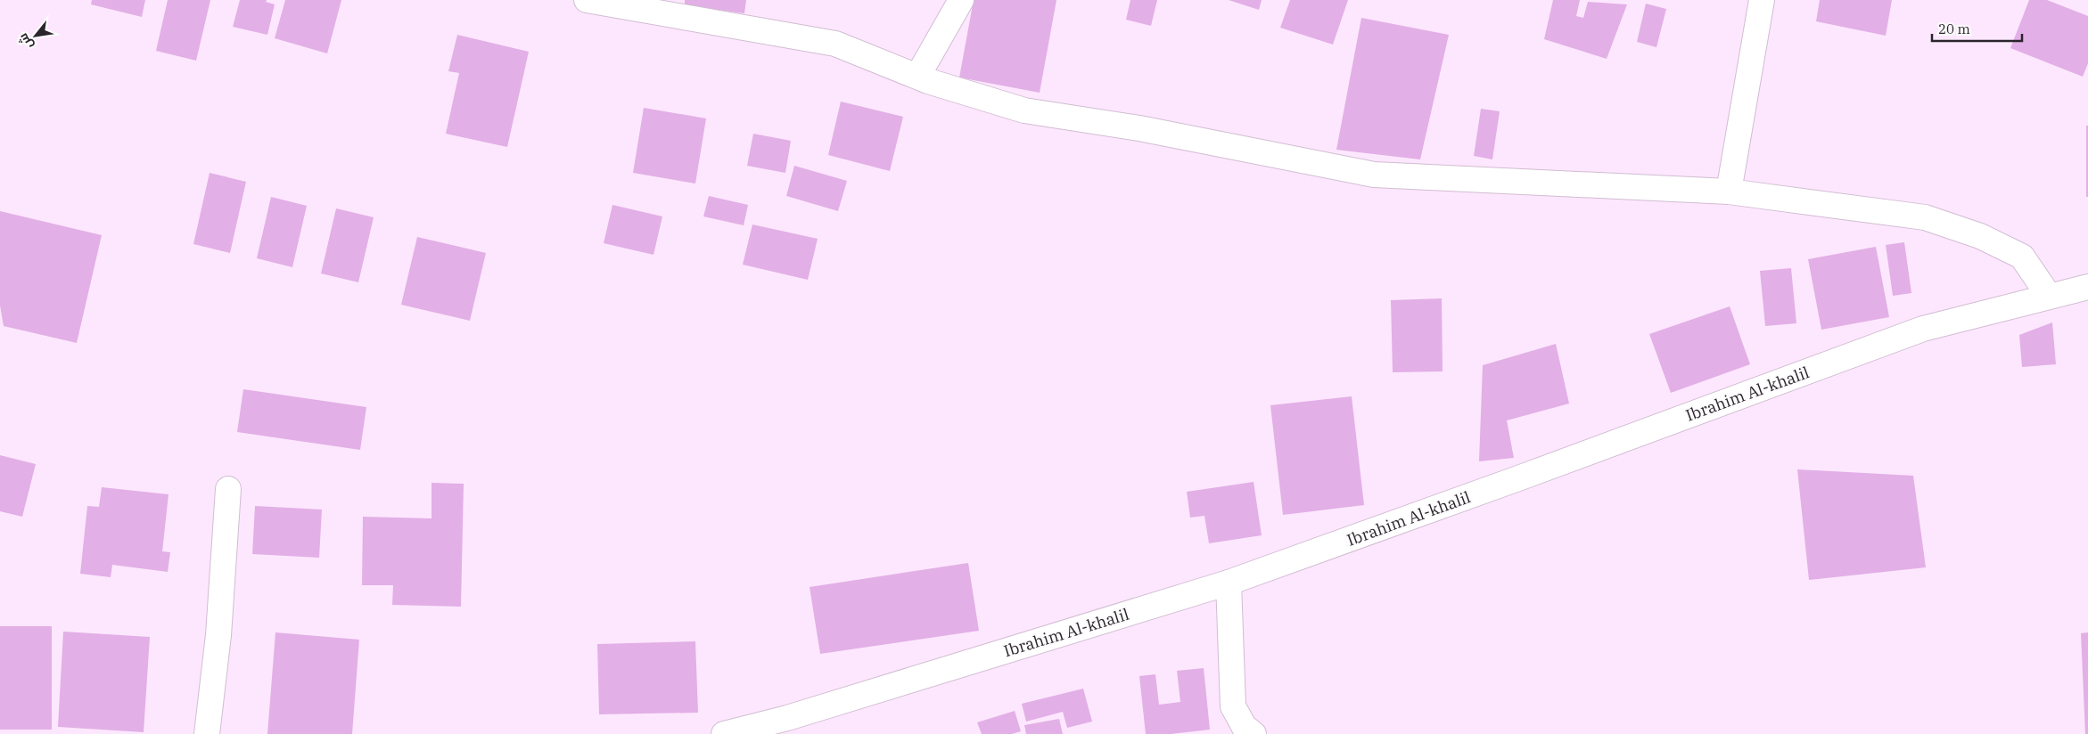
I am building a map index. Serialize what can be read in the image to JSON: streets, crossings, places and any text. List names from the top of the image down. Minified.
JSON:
{"streets":{"street":["Ibrahim Al-khalil"]},"scale_bar":"20 m","north":"bottom left"}
